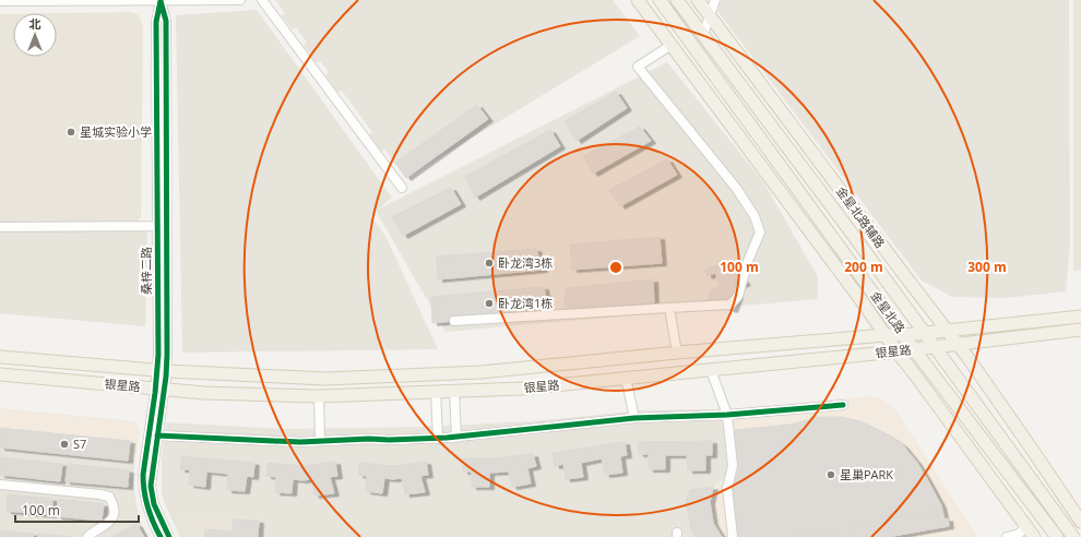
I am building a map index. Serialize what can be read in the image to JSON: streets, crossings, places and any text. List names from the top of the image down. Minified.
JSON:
{"streets":{"main road":["金星北路辅路","金星北路","银星路"],"street":["桑梓二路"]},"crossings":[["金星北路辅路","银星路"],["桑梓二路","银星路"],["金星北路","银星路"]],"places":["星城实验小学","卧龙湾3栋","卧龙湾1栋","S7","星巢PARK"],"scale_bar":"100 m","north":"top","rings":["100 m","200 m","300 m"]}
